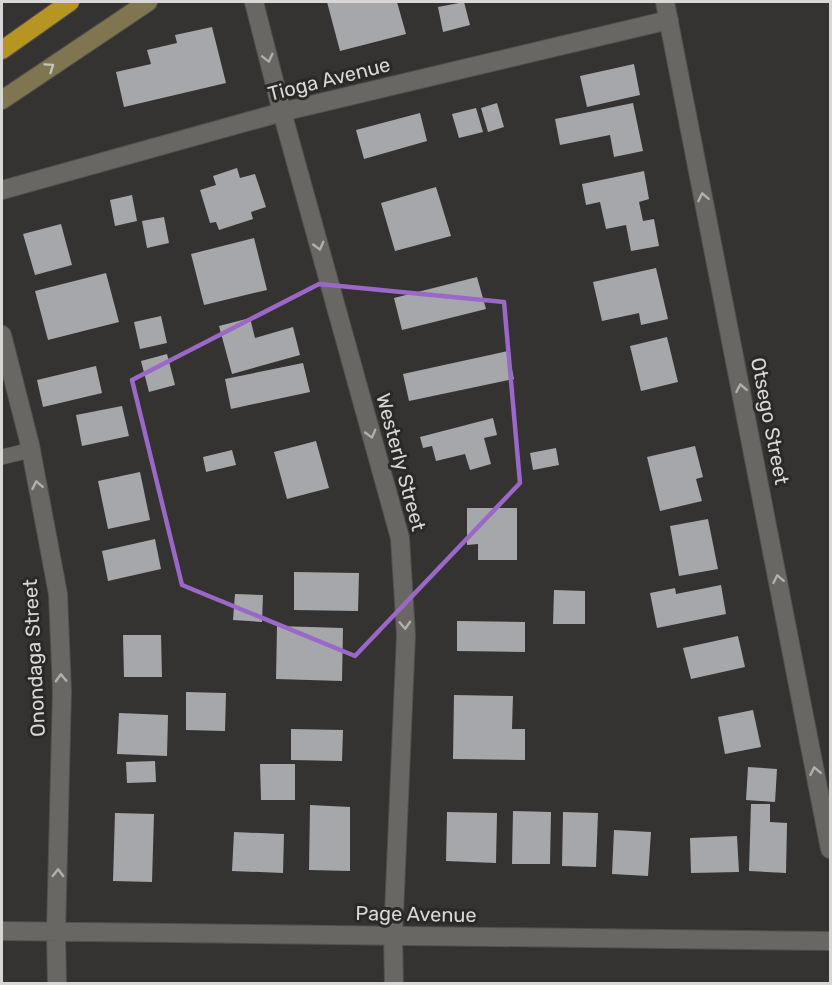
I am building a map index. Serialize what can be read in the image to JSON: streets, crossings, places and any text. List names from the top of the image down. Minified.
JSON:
{"streets":{"street":["Tioga Avenue","Otsego Street","Westerly Street","Onondaga Street","Page Avenue"]},"crossings":[["Tioga Avenue","Otsego Street"],["Tioga Avenue","Westerly Street"],["Westerly Street","Page Avenue"],["Onondaga Street","Page Avenue"]],"one_way":["Otsego Street","Westerly Street","Onondaga Street"]}
